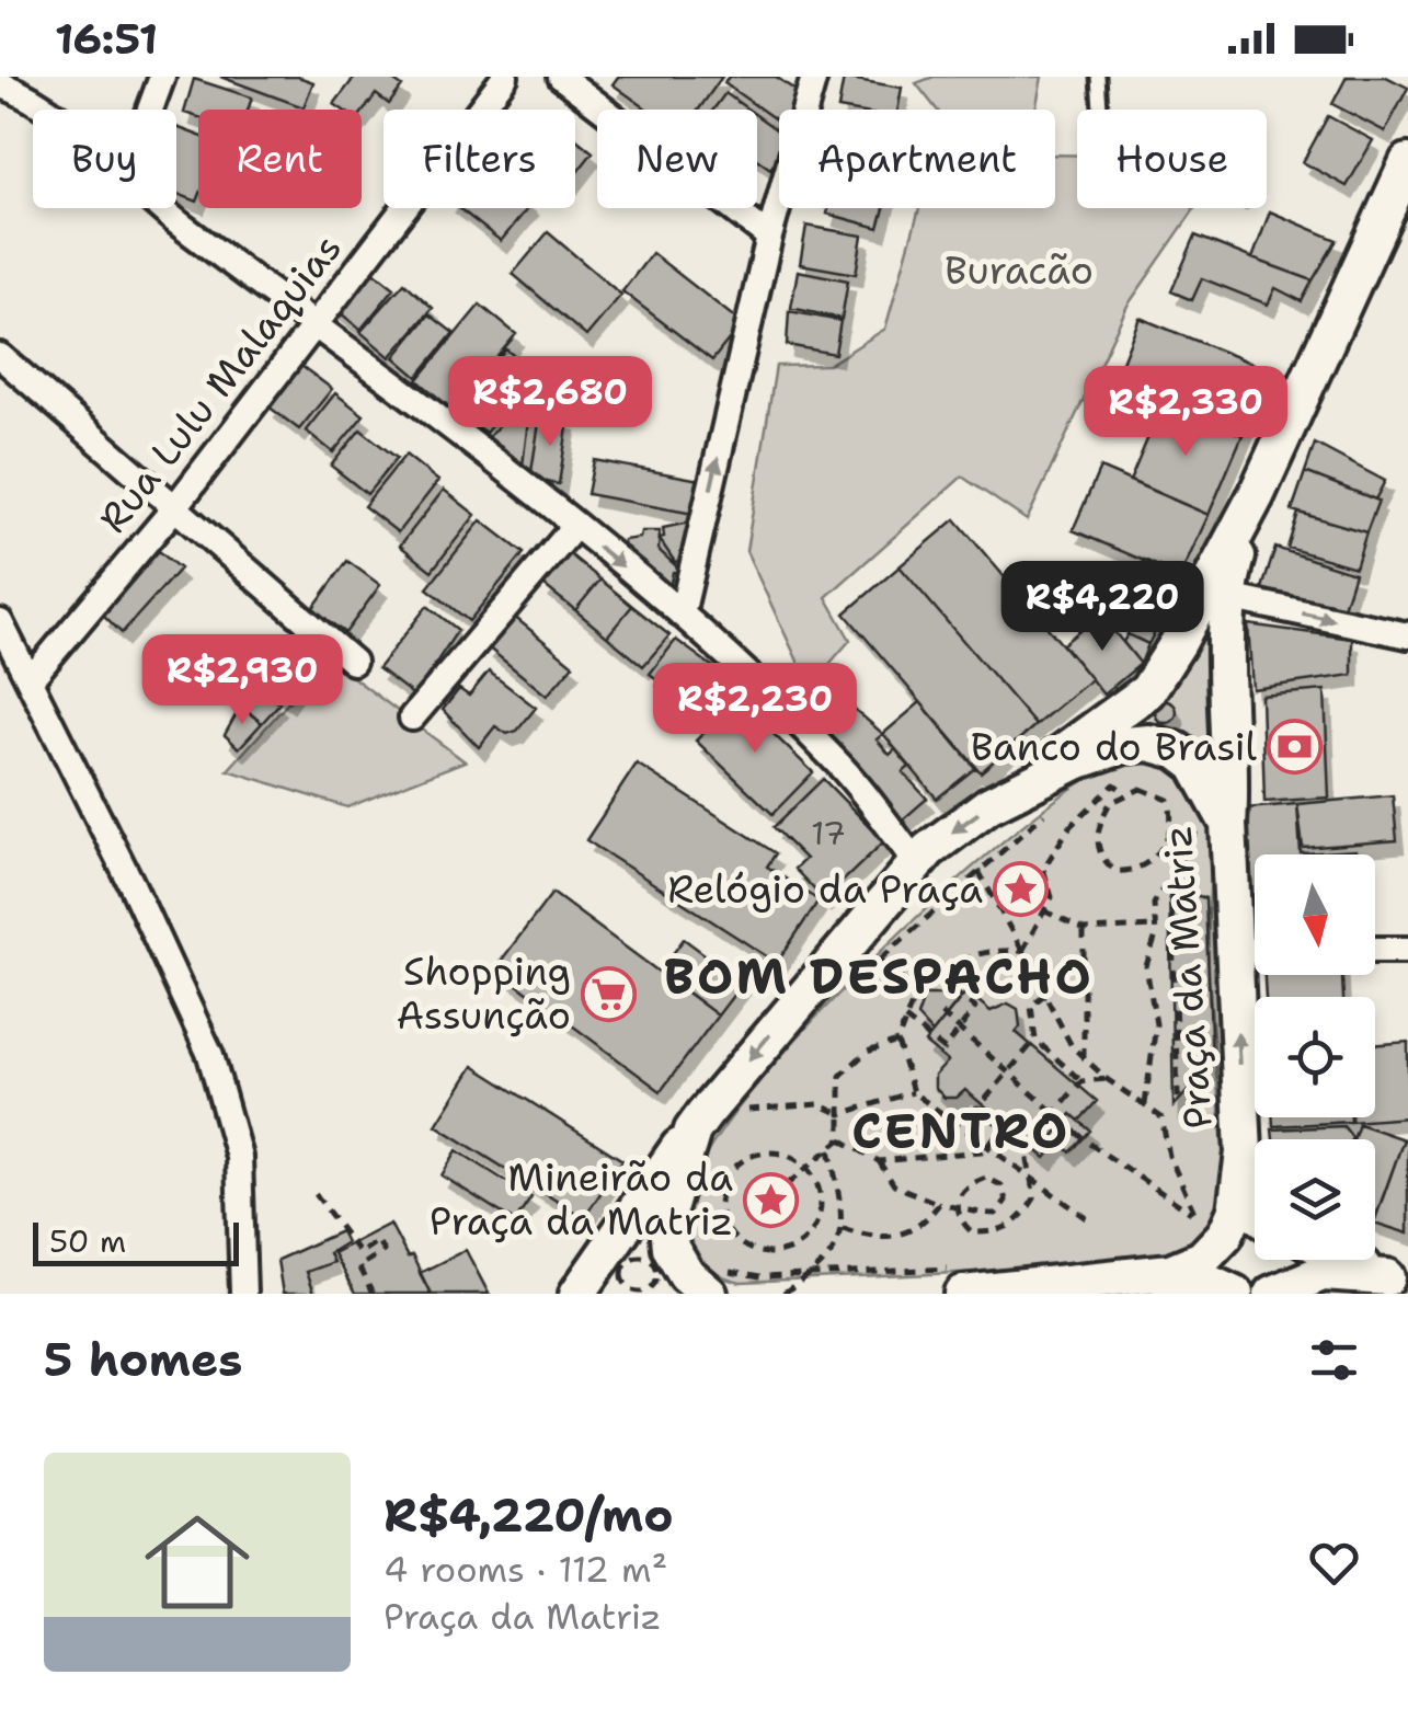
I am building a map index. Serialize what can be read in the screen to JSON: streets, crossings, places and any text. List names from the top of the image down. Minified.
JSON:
{"streets":{"main road":["Praça da Matriz"],"street":["Rua Lulu Malaquias"]},"districts":["BOM DESPACHO","CENTRO"],"parks":["Buracão"],"places":{"bank":["Banco do Brasil"],"place":["Relógio da Praça","Mineirão da Praça da Matriz"],"supermarket":["Shopping Assunção"]},"house_numbers":["17"],"scale_bar":"50 m","north":"bottom","page":{"status":"16:51","chip":["Buy","Rent","Filters","New","Apartment","House"],"price":["R$2,680","R$2,330","R$4,220","R$2,930","R$2,230"],"scale":"50 m","heading":"5 homes","list":[{"name":"R$4,220/mo","note":"4 rooms · 112 m² · Praça da Matriz"}]}}
